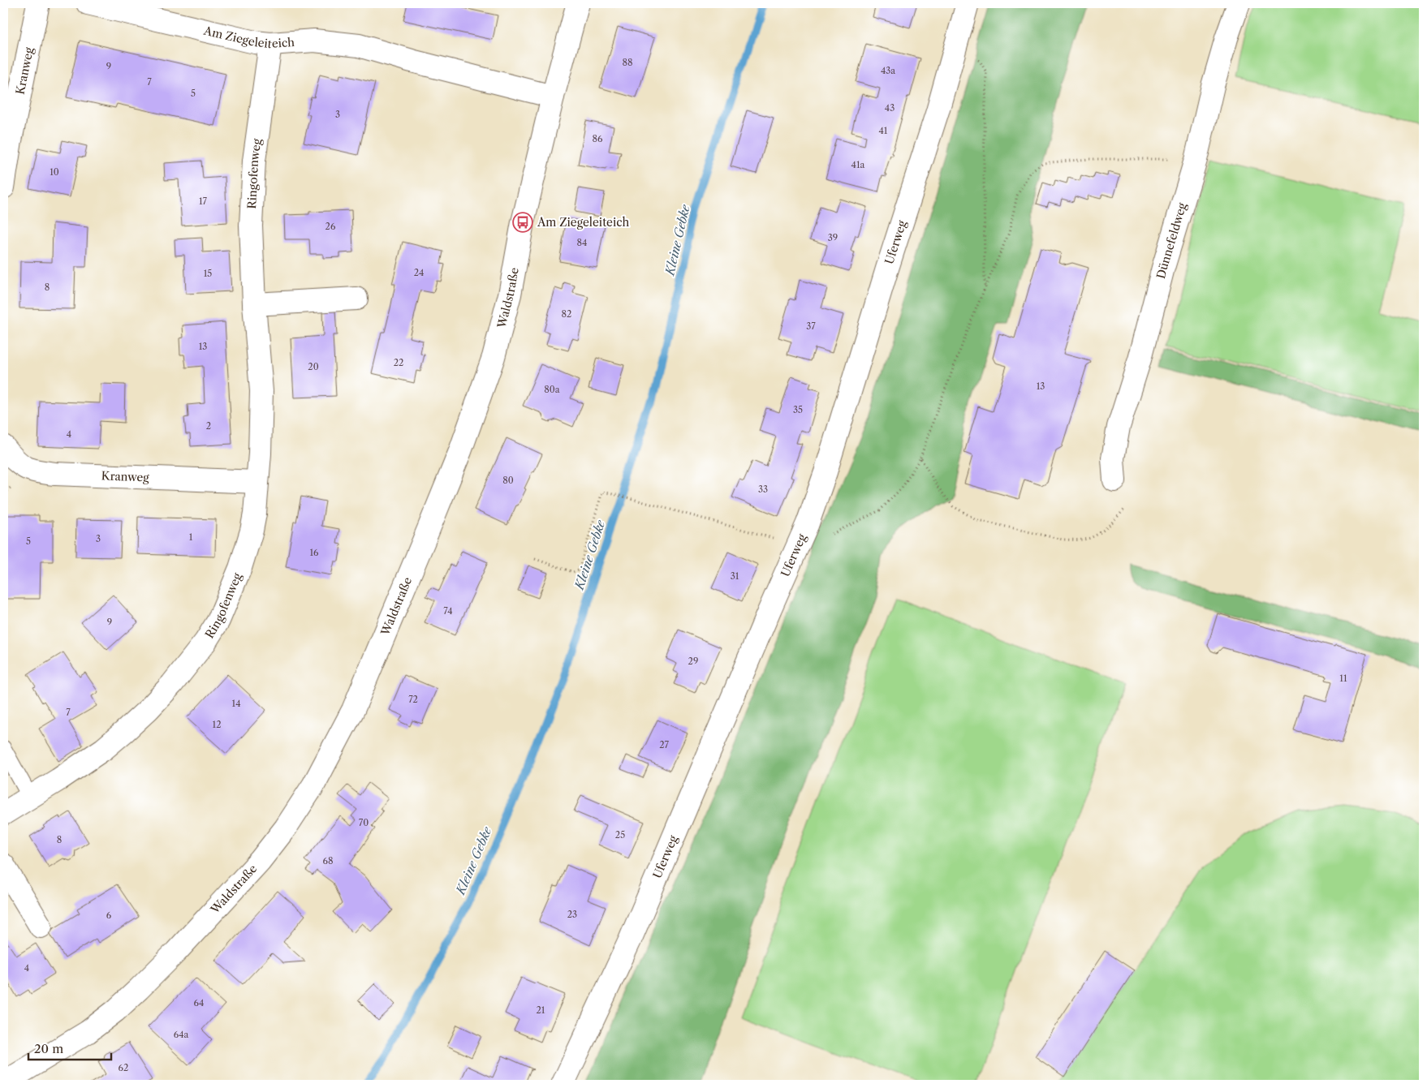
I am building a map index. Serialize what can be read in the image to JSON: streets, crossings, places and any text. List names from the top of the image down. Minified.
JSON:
{"streets":{"street":["Am Ziegeleiteich","Kranweg","Ringofenweg","Dünnefeldweg","Uferweg","Waldstraße"]},"crossings":[["Am Ziegeleiteich","Ringofenweg"],["Am Ziegeleiteich","Waldstraße"],["Kranweg","Ringofenweg"]],"water":["Kleine Gebke"],"places":{"bus stop":["Am Ziegeleiteich"]},"house_numbers":["88","9","43a","7","5","43","3","41","86","41a","10","17","26","39","84","24","15","8","82","37","13","22","20","13","80a","35","2","4","80","33","1","3","5","16","31","74","9","29","11","72","14","7","12","27","70","25","8","68","23","6","4","64","21","64a","62"],"scale_bar":"20 m"}
